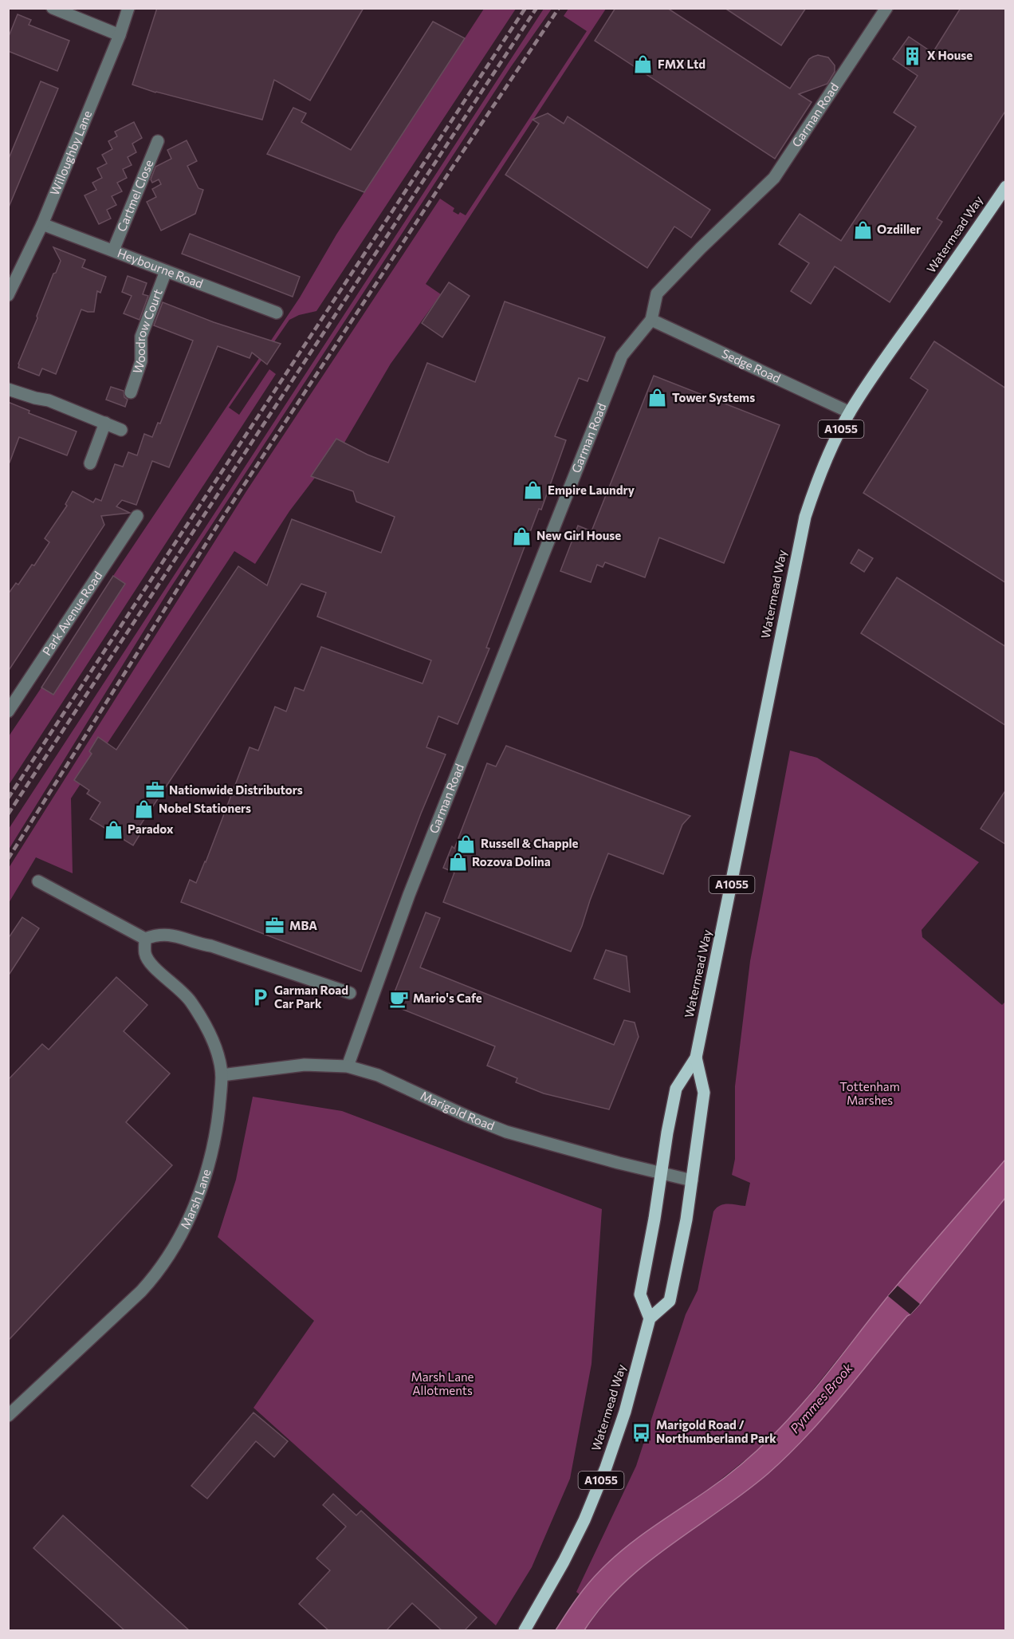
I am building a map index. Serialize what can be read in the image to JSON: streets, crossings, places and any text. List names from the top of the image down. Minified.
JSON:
{"streets":{"main road":["Watermead Way","A1055"],"street":["Garman Road","Willoughby Lane","Cartmel Close","Heybourne Road","Woodrow Court","Sedge Road","Park Avenue Road","Marigold Road","Marsh Lane"]},"crossings":[["Garman Road","Sedge Road"],["Garman Road","Marigold Road"],["Willoughby Lane","Heybourne Road"],["Cartmel Close","Heybourne Road"],["Watermead Way","Sedge Road"],["Watermead Way","Marigold Road"],["Heybourne Road","Woodrow Court"],["Marigold Road","Marsh Lane"]],"water":["Pymmes Brook"],"parks":["Tottenham Marshes","Marsh Lane Allotments"],"places":{"building":["X House"],"shop":["FMX Ltd","Ozdiller","Tower Systems","Empire Laundry","New Girl House","Nobel Stationers","Paradox","Russell & Chapple","Rozova Dolina"],"office":["Nationwide Distributors","MBA"],"parking":["Garman Road Car Park"],"cafe":["Mario's Cafe"],"bus stop":["Marigold Road / Northumberland Park"]}}
